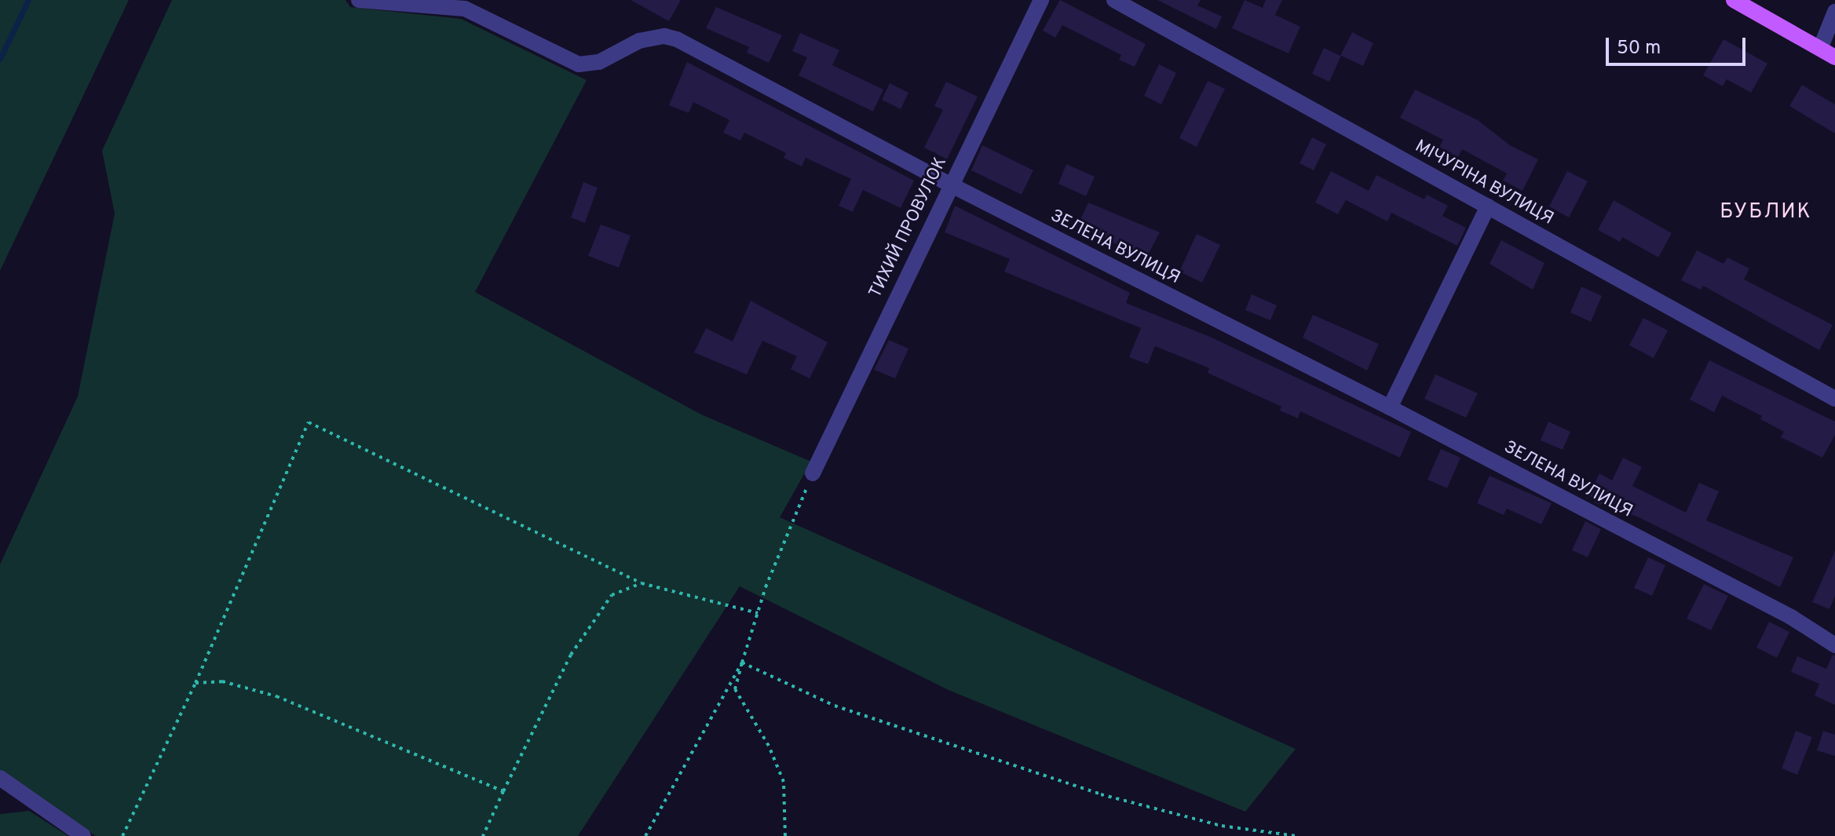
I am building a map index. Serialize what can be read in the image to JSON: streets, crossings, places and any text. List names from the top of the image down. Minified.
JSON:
{"streets":{"street":["МІЧУРІНА ВУЛИЦЯ","ТИХИЙ ПРОВУЛОК","ЗЕЛЕНА ВУЛИЦЯ"]},"crossings":[["ТИХИЙ ПРОВУЛОК","ЗЕЛЕНА ВУЛИЦЯ"]],"districts":["БУБЛИК"],"scale_bar":"50 m"}
